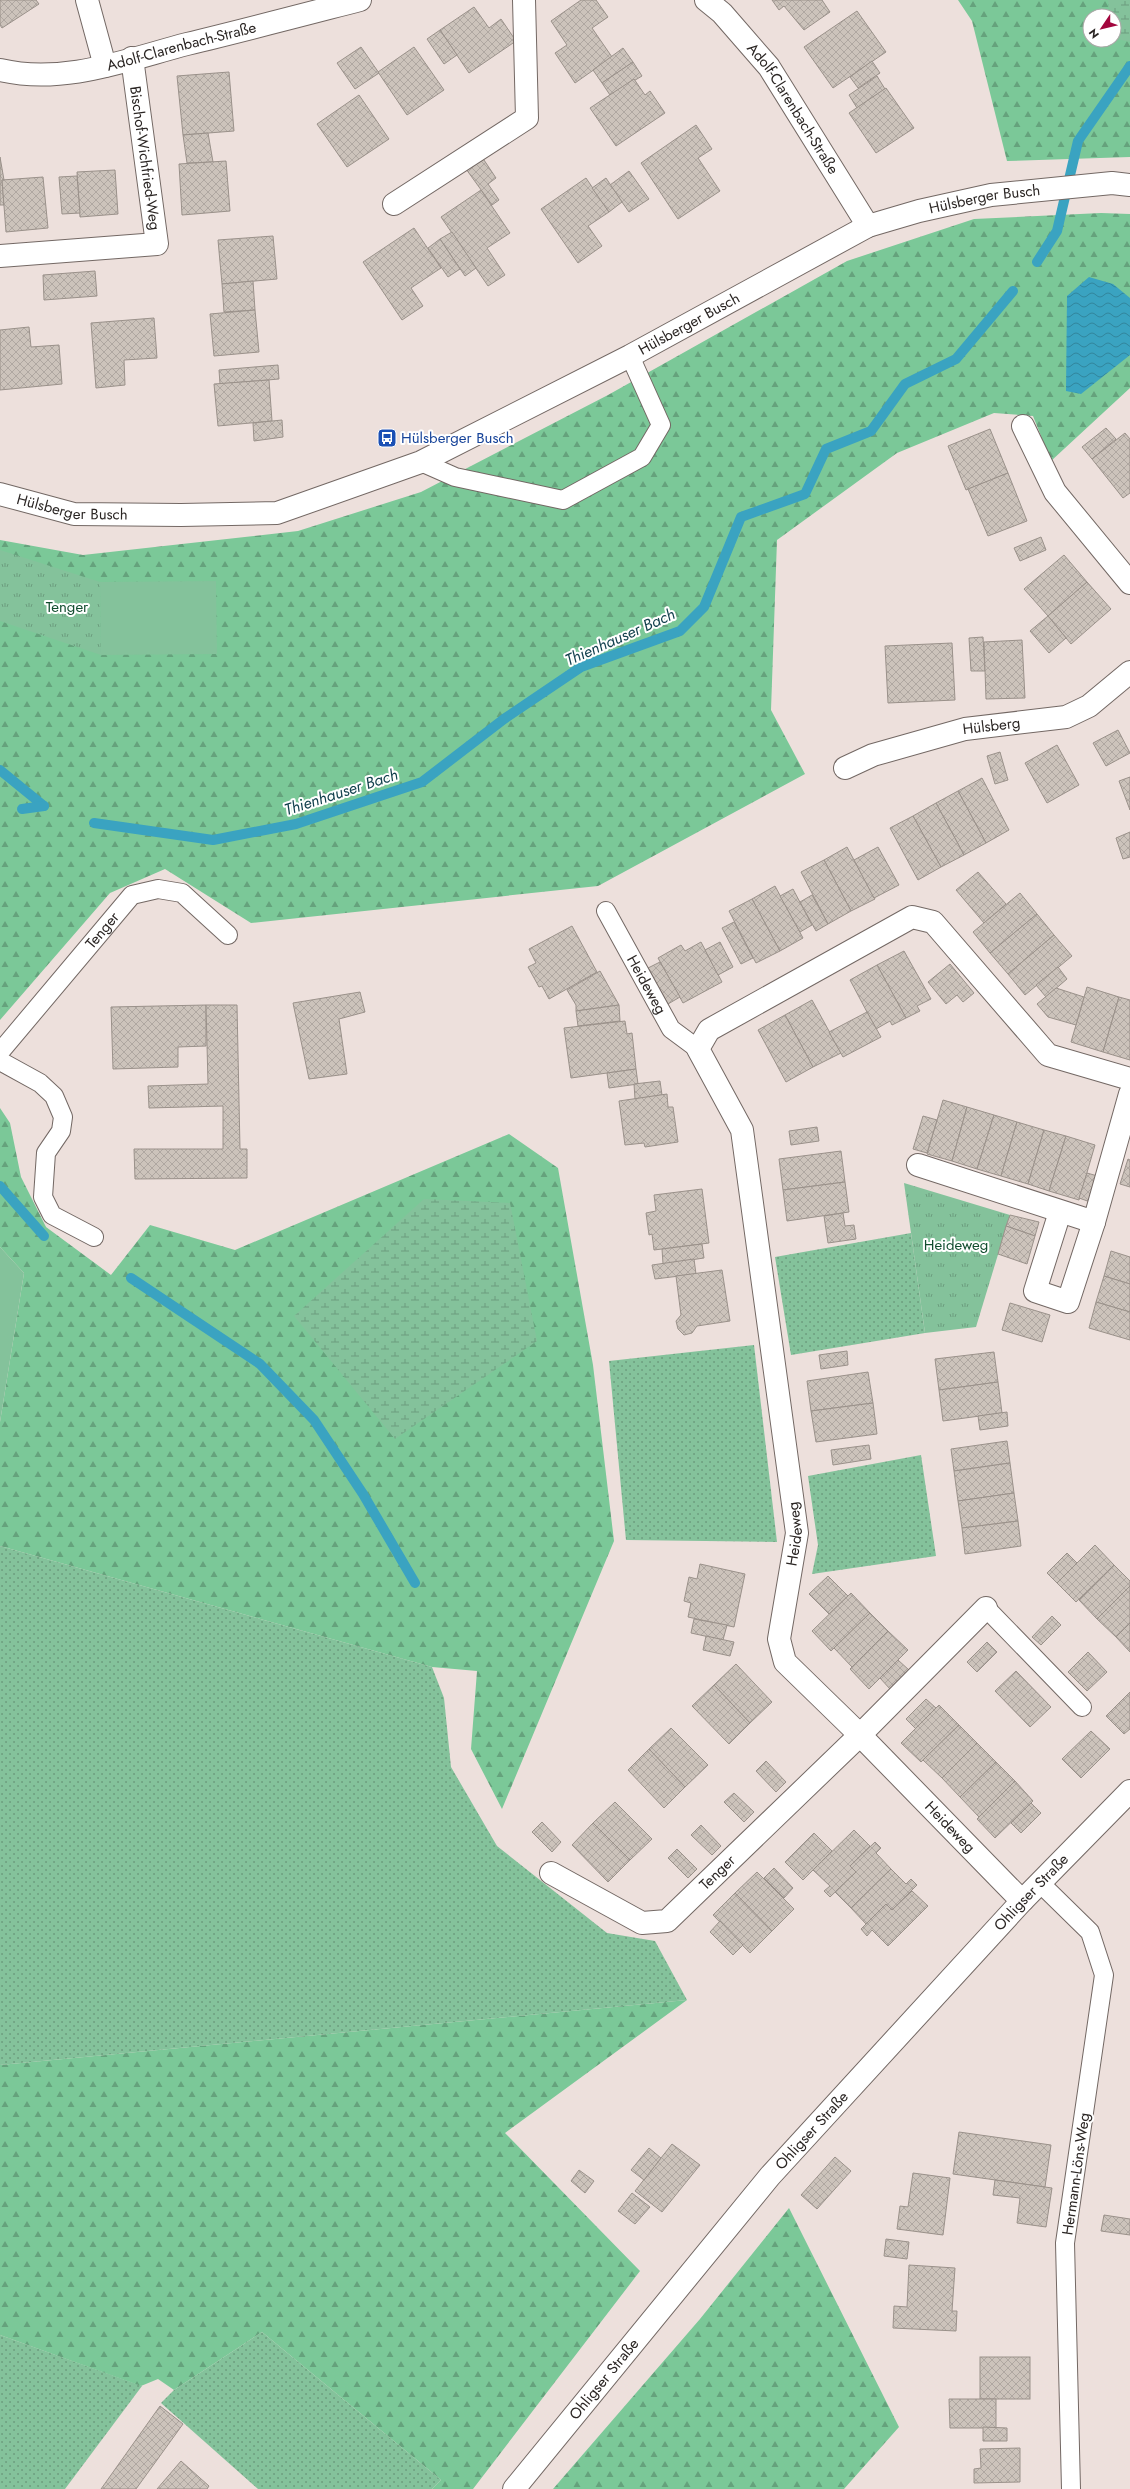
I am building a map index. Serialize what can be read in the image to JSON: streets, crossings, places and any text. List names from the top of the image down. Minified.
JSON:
{"streets":{"street":["Adolf-Clarenbach-Straße","Bischof-Wichfried-Weg","Hülsberger Busch","Hülsberg","Tenger","Heideweg","Ohligser Straße"],"lane":["Hermann-Löns-Weg"]},"crossings":[["Adolf-Clarenbach-Straße","Bischof-Wichfried-Weg"],["Adolf-Clarenbach-Straße","Hülsberger Busch"],["Tenger","Heideweg"],["Heideweg","Ohligser Straße"],["Ohligser Straße","Hermann-Löns-Weg"]],"water":["Thienhauser Bach"],"parks":["Tenger","Heideweg"],"places":{"bus stop":["Hülsberger Busch"]},"north":"bottom left"}
